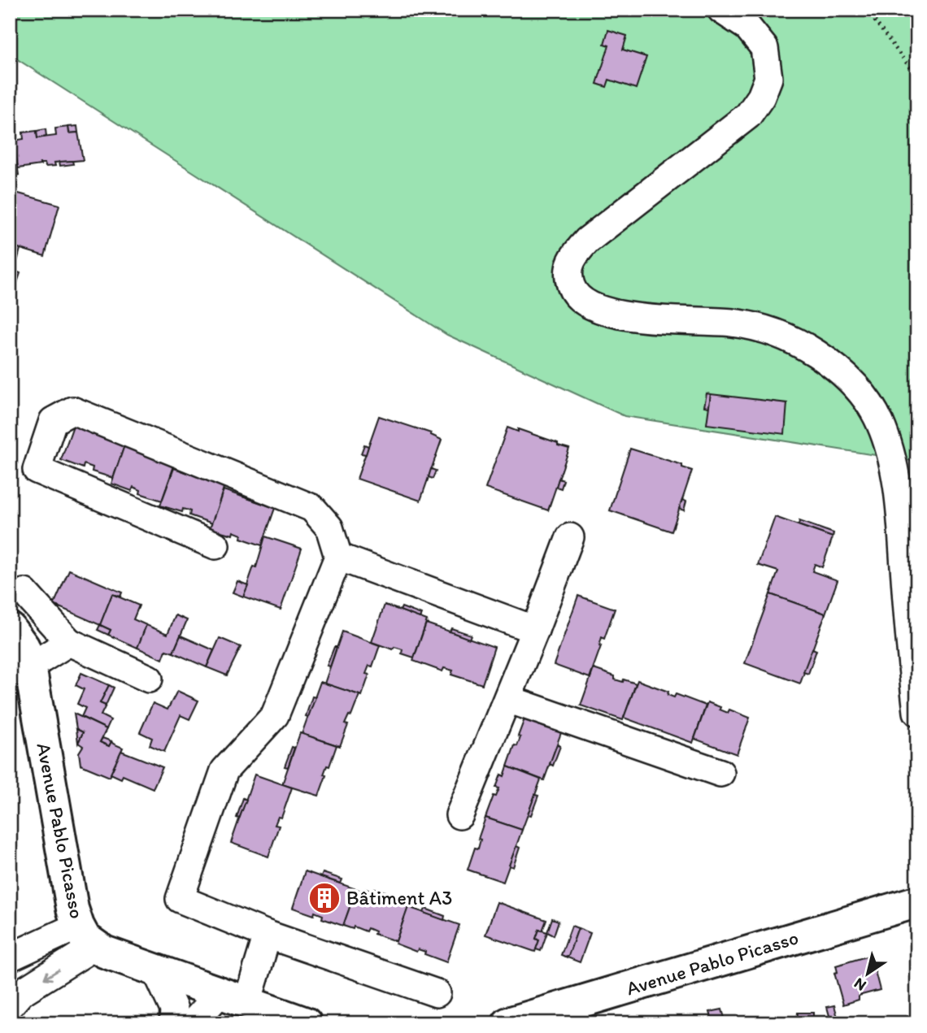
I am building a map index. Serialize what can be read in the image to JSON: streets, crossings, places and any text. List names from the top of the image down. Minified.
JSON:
{"streets":{"main road":["Avenue Pablo Picasso"]},"places":{"building":["Bâtiment A3"]},"north":"bottom left"}
